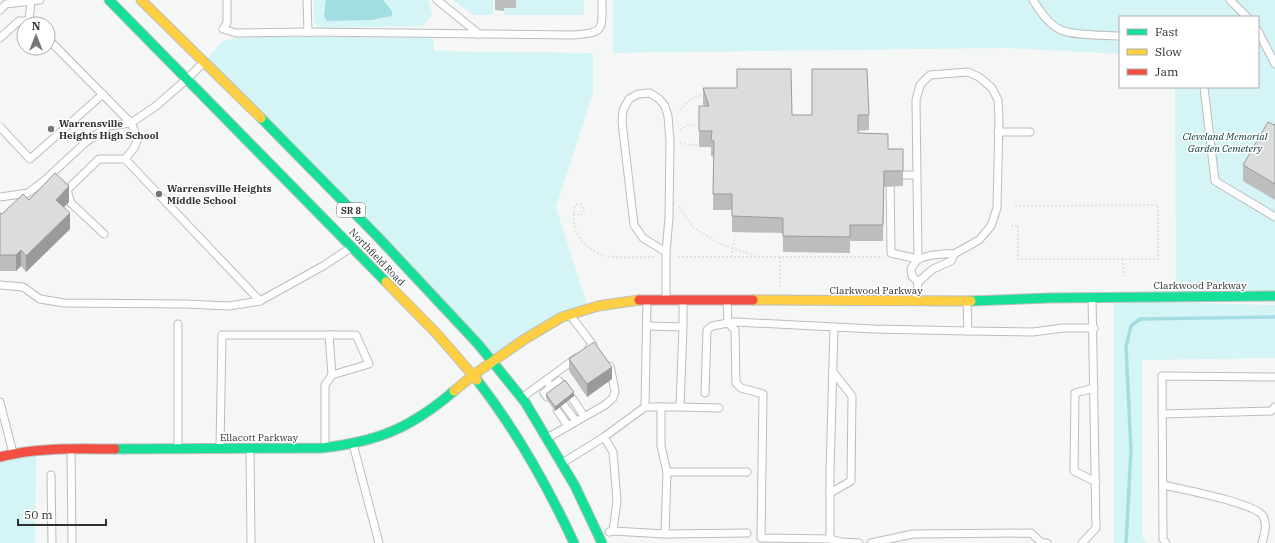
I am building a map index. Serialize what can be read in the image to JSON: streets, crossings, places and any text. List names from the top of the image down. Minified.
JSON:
{"streets":{"main road":["SR 8","Northfield Road","Clarkwood Parkway","Ellacott Parkway"]},"crossings":[["Northfield Road","Clarkwood Parkway"],["Northfield Road","Ellacott Parkway"],["Clarkwood Parkway","Ellacott Parkway"]],"parks":["Cleveland Memorial Garden Cemetery"],"places":["Warrensville Heights High School","Warrensville Heights Middle School"],"legend":["Fast","Slow","Jam"],"scale_bar":"50 m","north":"top"}
